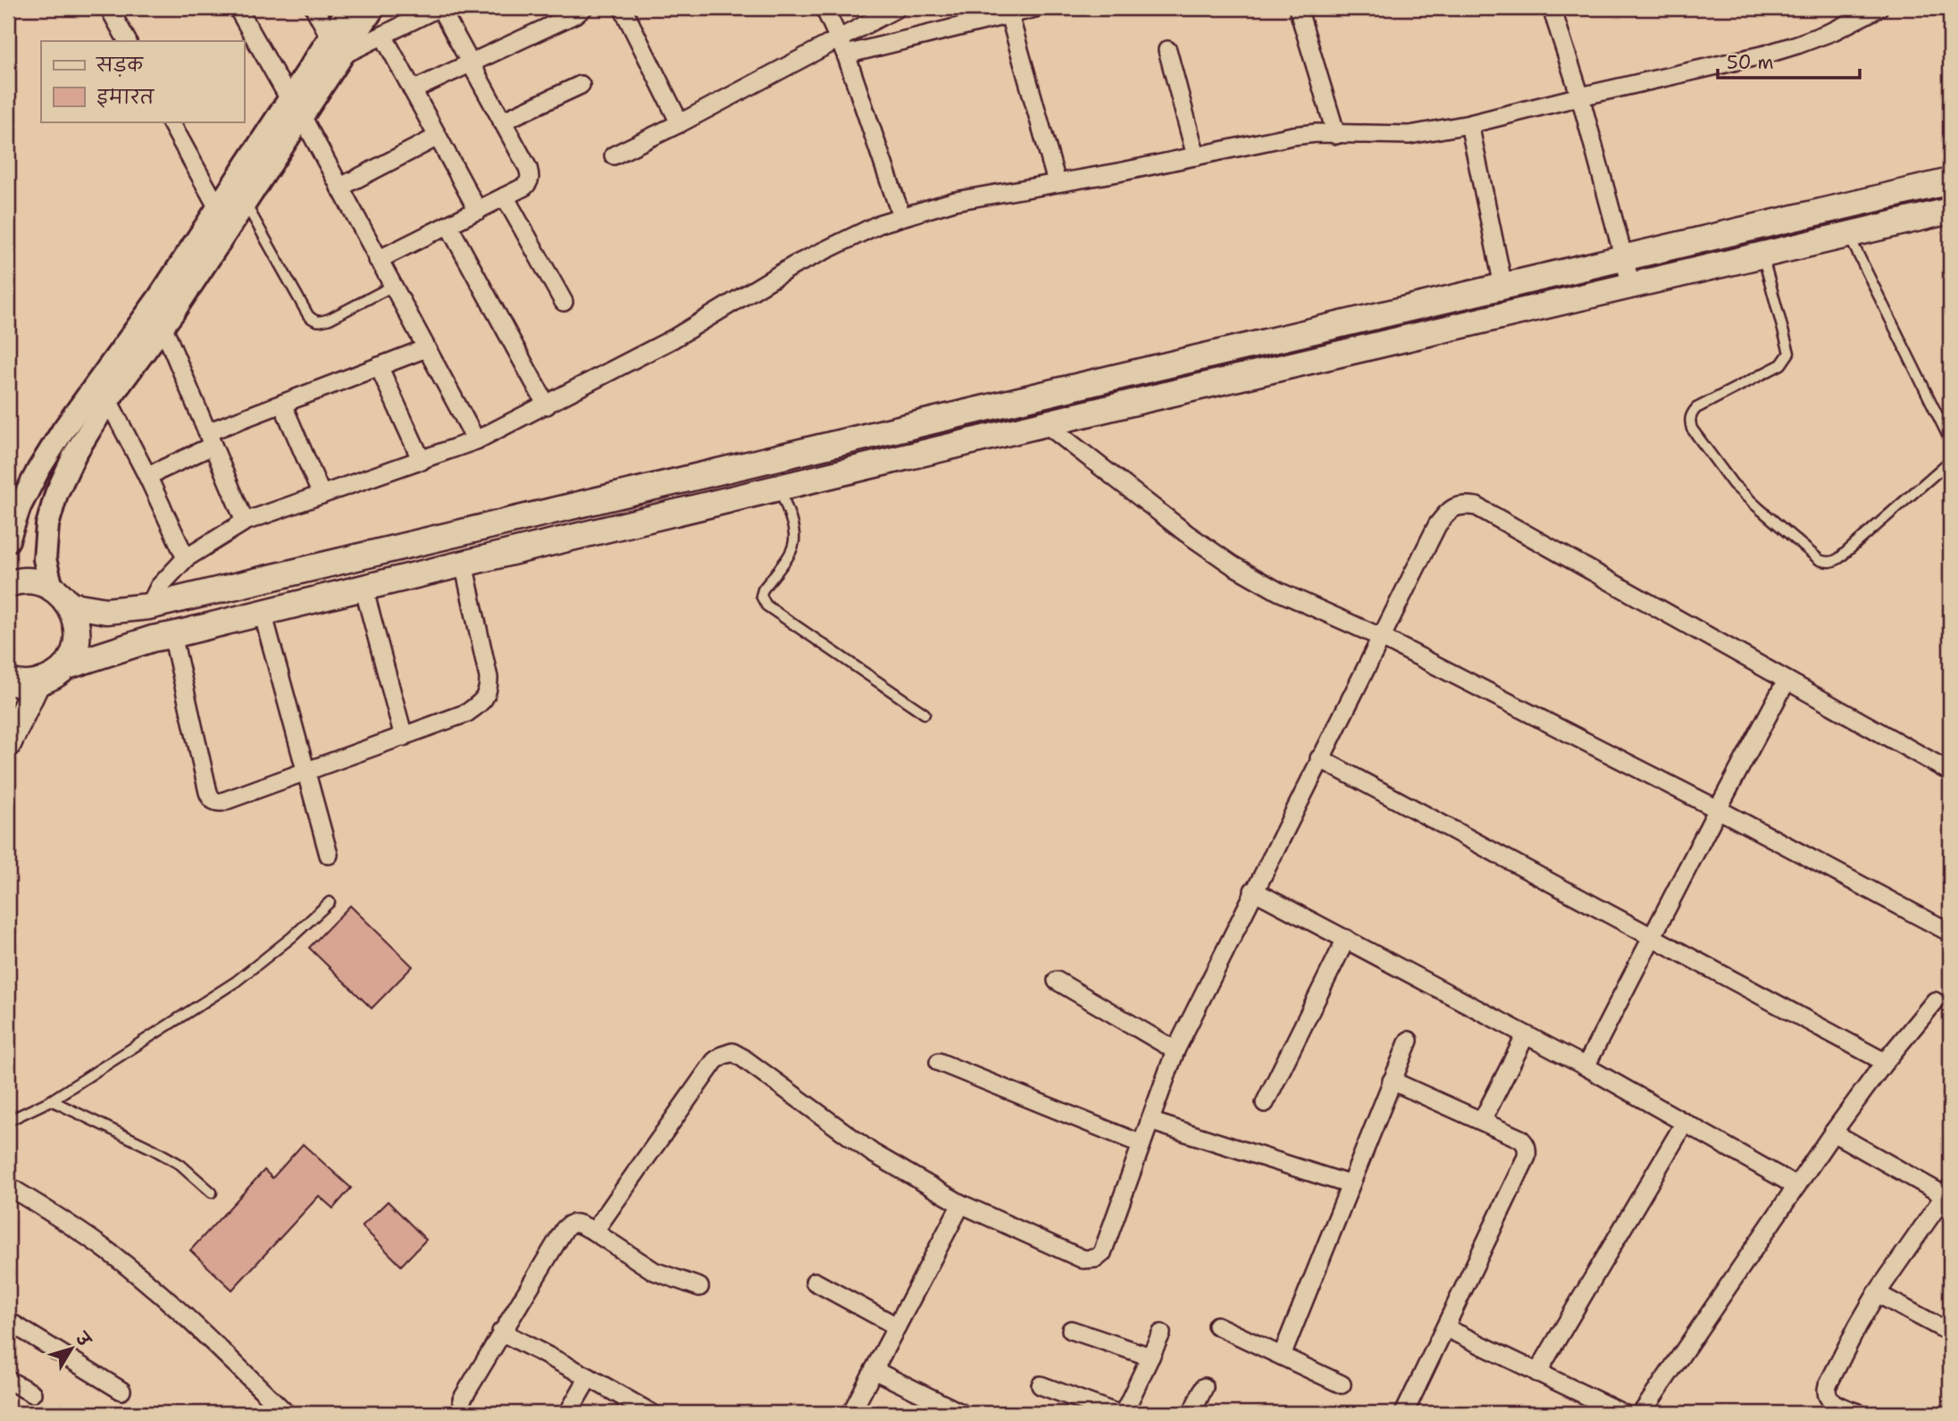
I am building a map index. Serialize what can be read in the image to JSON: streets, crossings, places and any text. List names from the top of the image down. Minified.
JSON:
{"legend":["सड़क","इमारत"],"scale_bar":"50 m","north":"top right"}
